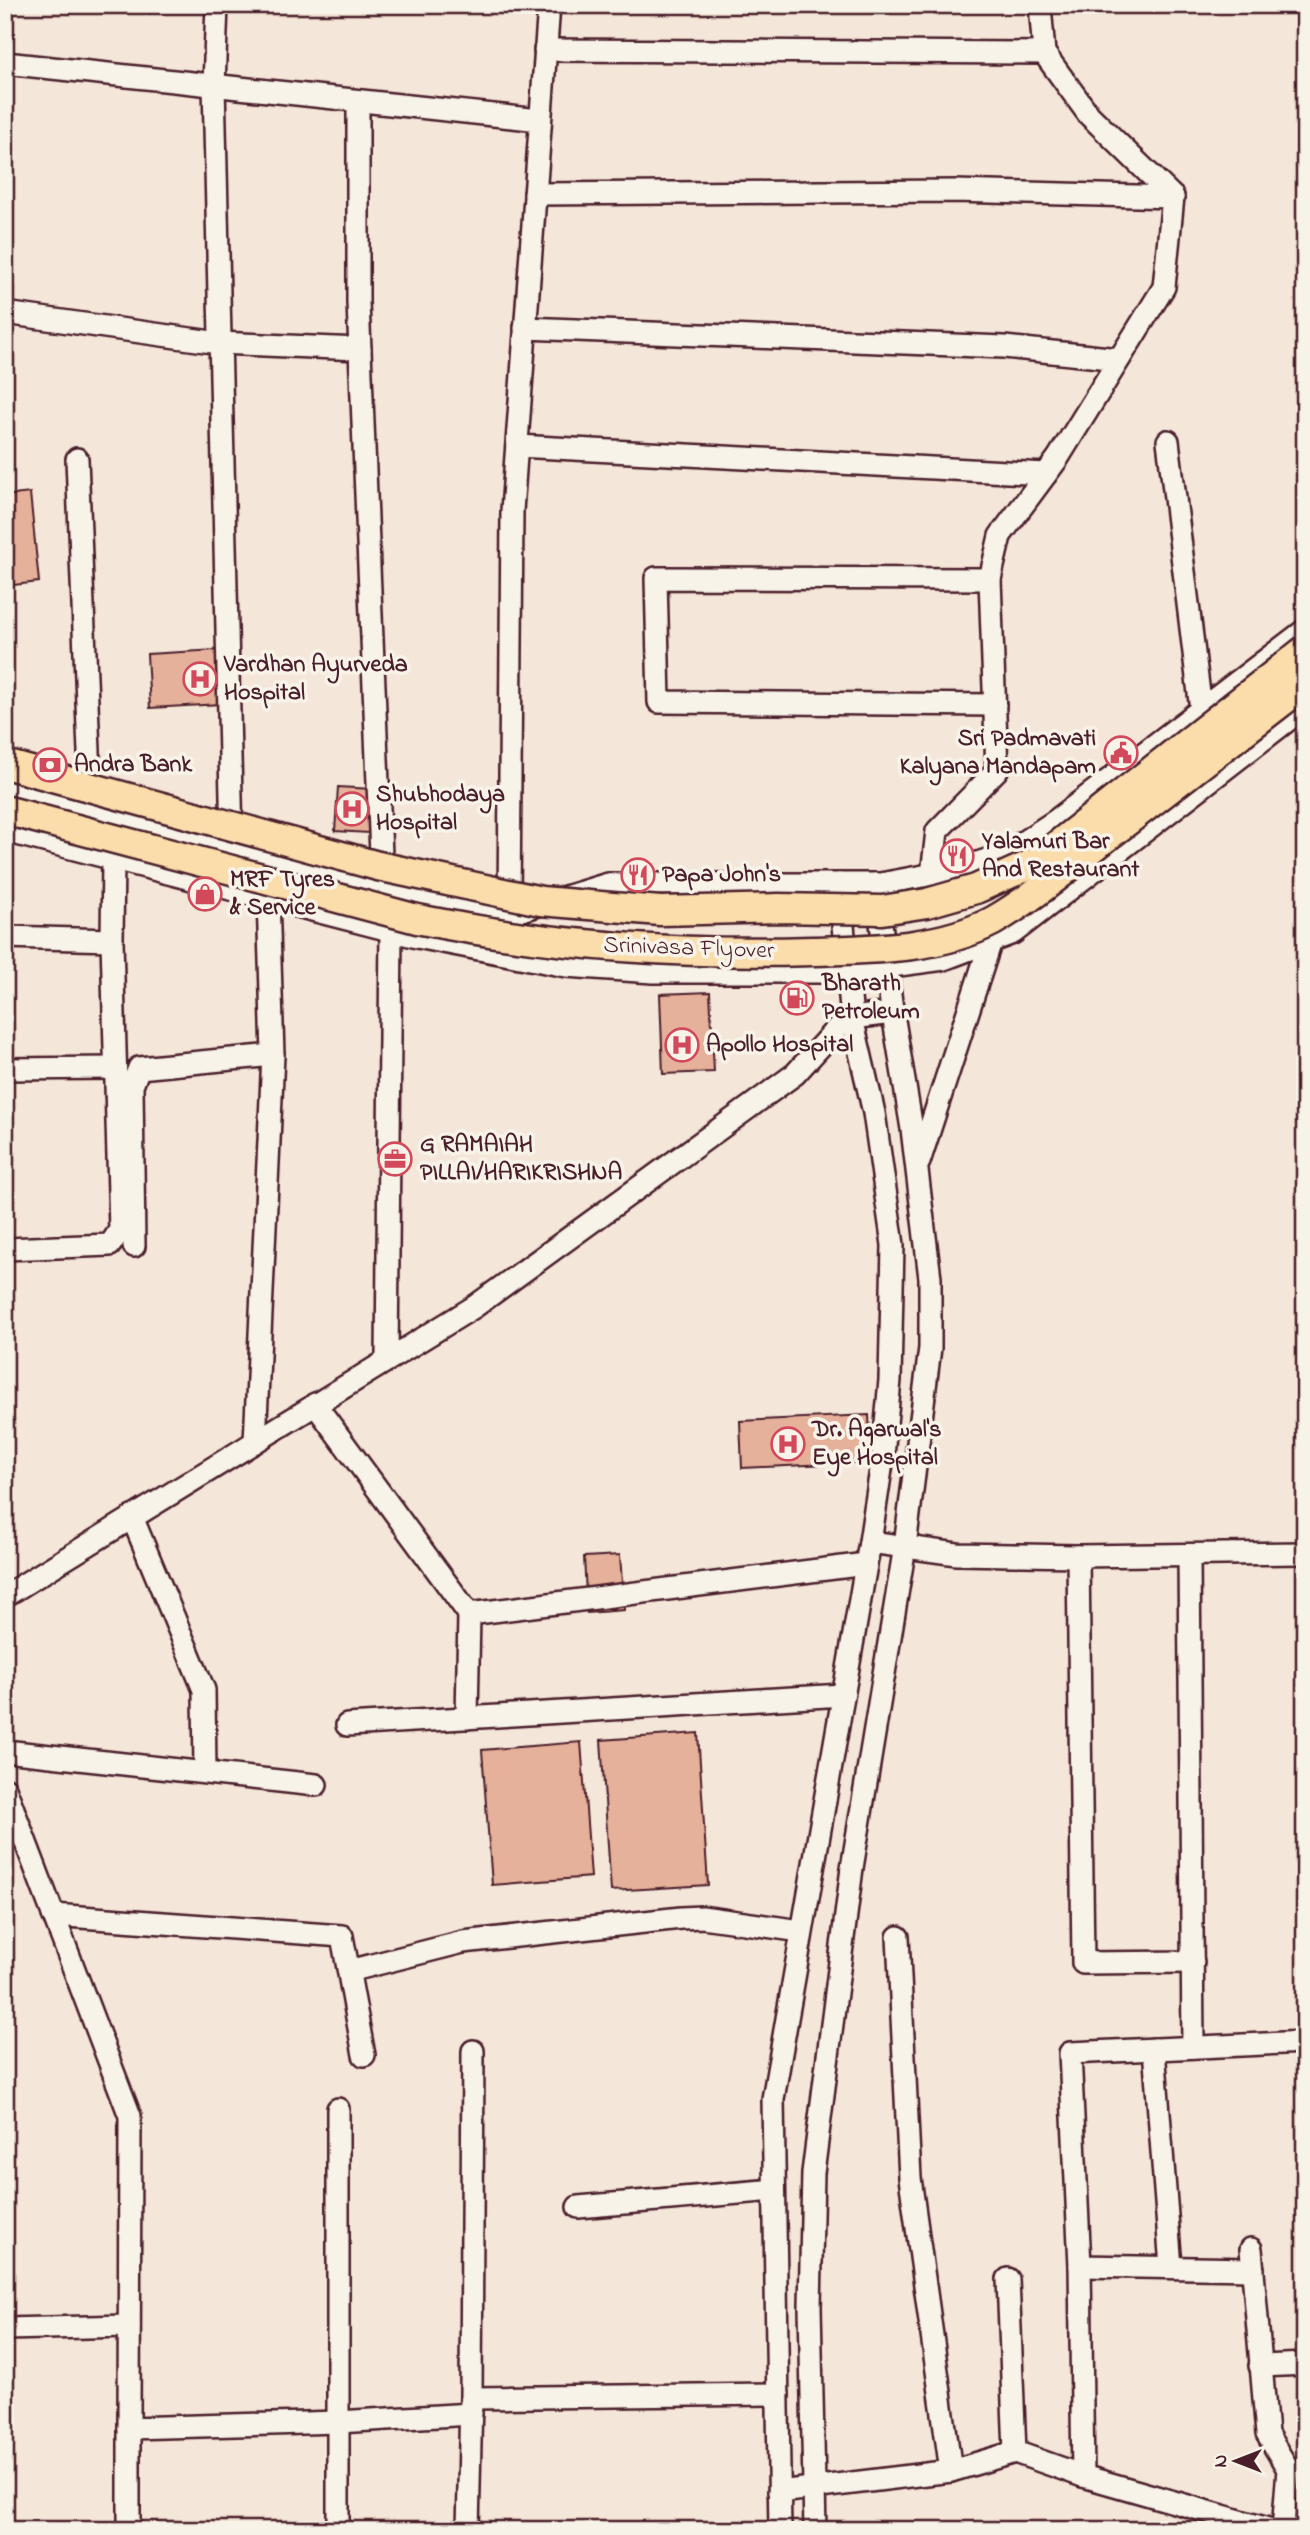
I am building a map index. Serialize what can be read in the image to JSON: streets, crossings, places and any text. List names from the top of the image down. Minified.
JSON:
{"streets":{"main road":["Srinivasa Flyover"]},"places":{"hospital":["Vardhan Ayurveda Hospital","Shubhodaya Hospital","Apollo Hospital","Dr. Agarwal's Eye Hospital"],"public building":["Sri Padmavati Kalyana Mandapam"],"bank":["Andra Bank"],"restaurant":["Yalamuri Bar And Restaurant","Papa John's"],"shop":["MRF Tyres & Service"],"fuel station":["Bharath Petroleum"],"office":["G RAMAIAH PILLAI/HARIKRISHNA"]},"north":"left"}
